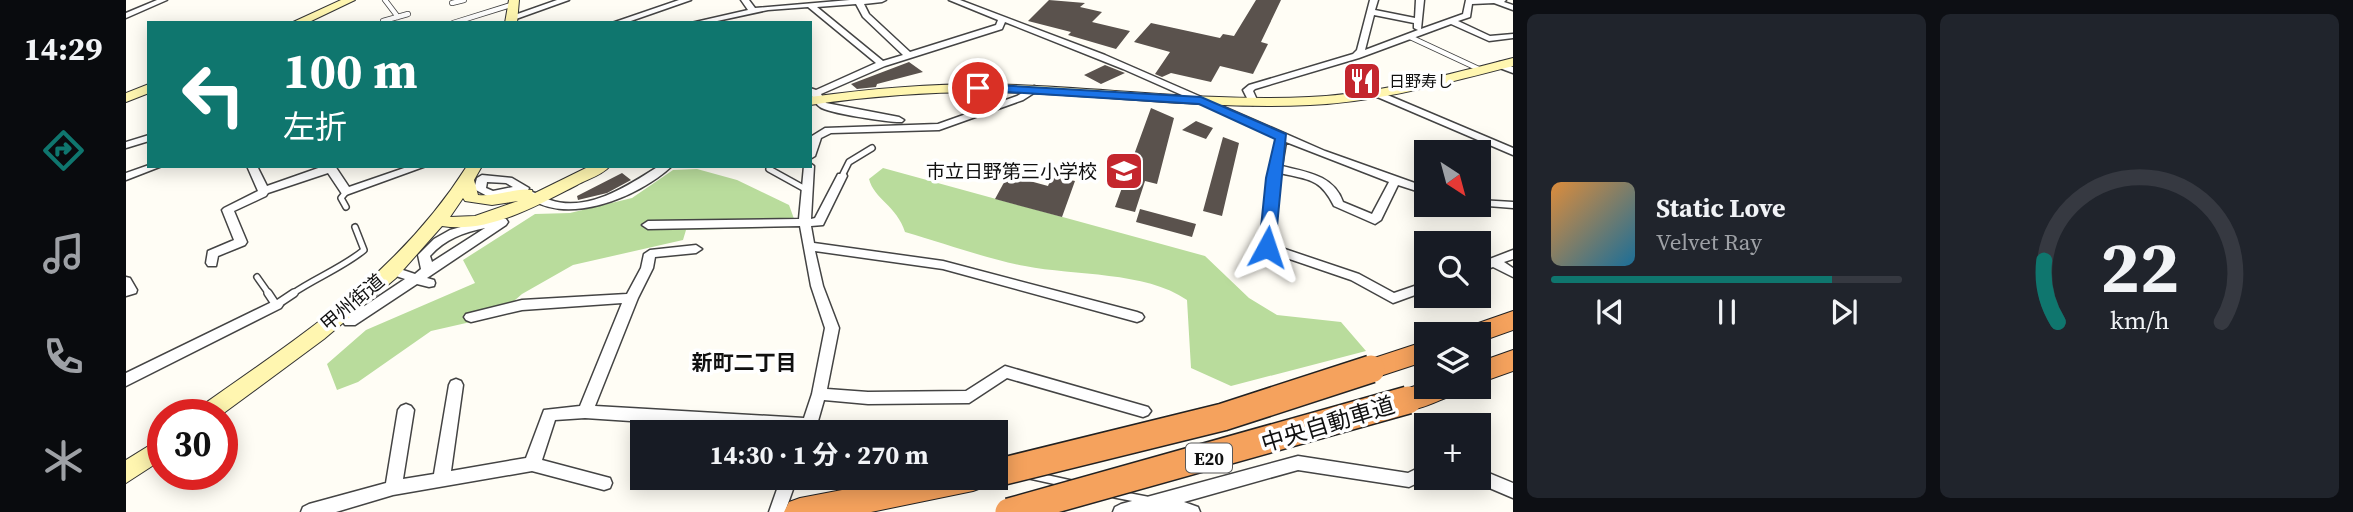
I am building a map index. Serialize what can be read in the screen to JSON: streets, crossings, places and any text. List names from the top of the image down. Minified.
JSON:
{"streets":{"highway":["中央自動車道","E20"],"street":["甲州街道"]},"districts":["新町二丁目"],"places":{"restaurant":["日野寿し"],"school or university":["市立日野第三小学校"]},"north":"bottom right","page":{"tabs":"14:29","turn":["100 m","左折"],"map_buttons":"+","song":["Static Love","Velvet Ray"],"limit":"30","trip":"14:30 · 1 分 · 270 m","gauge":["22","km/h"]}}
